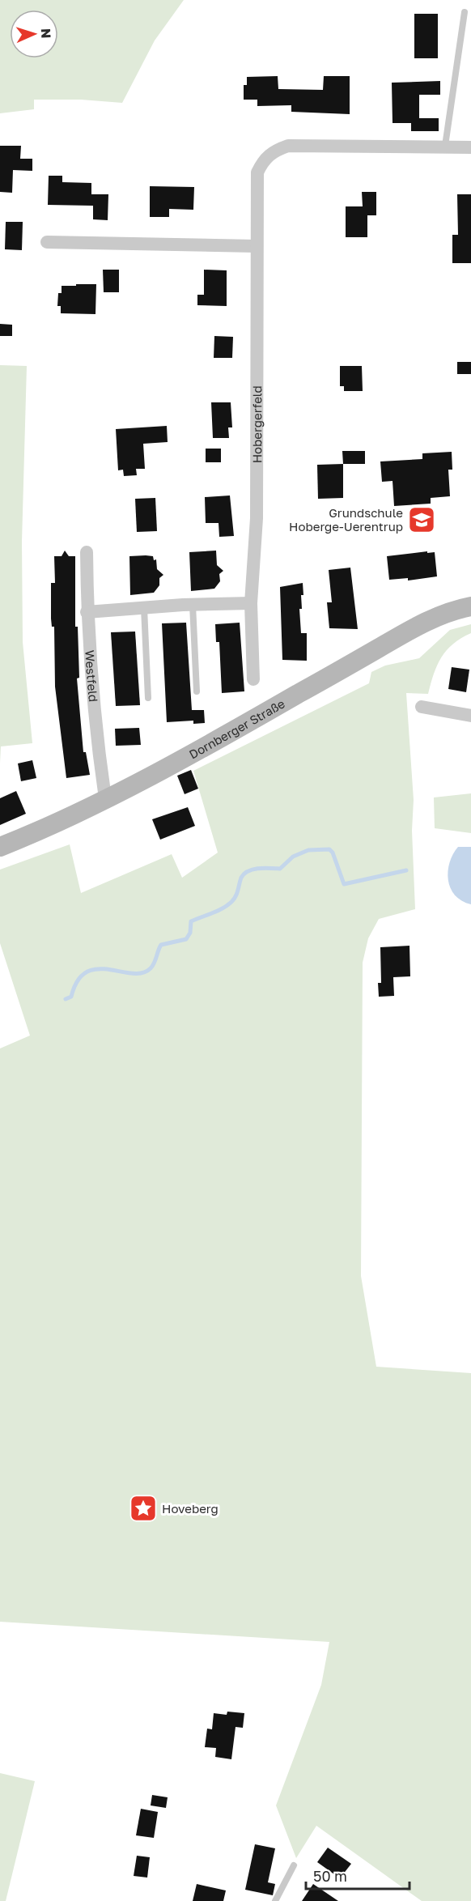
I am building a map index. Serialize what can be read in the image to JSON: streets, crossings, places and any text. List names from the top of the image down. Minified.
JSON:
{"streets":{"street":["Hobergerfeld","Westfeld","Dornberger Straße"]},"crossings":[["Westfeld","Dornberger Straße"]],"places":{"school or university":["Grundschule Hoberge-Uerentrup"],"place":["Hoveberg"]},"scale_bar":"50 m","north":"right"}
